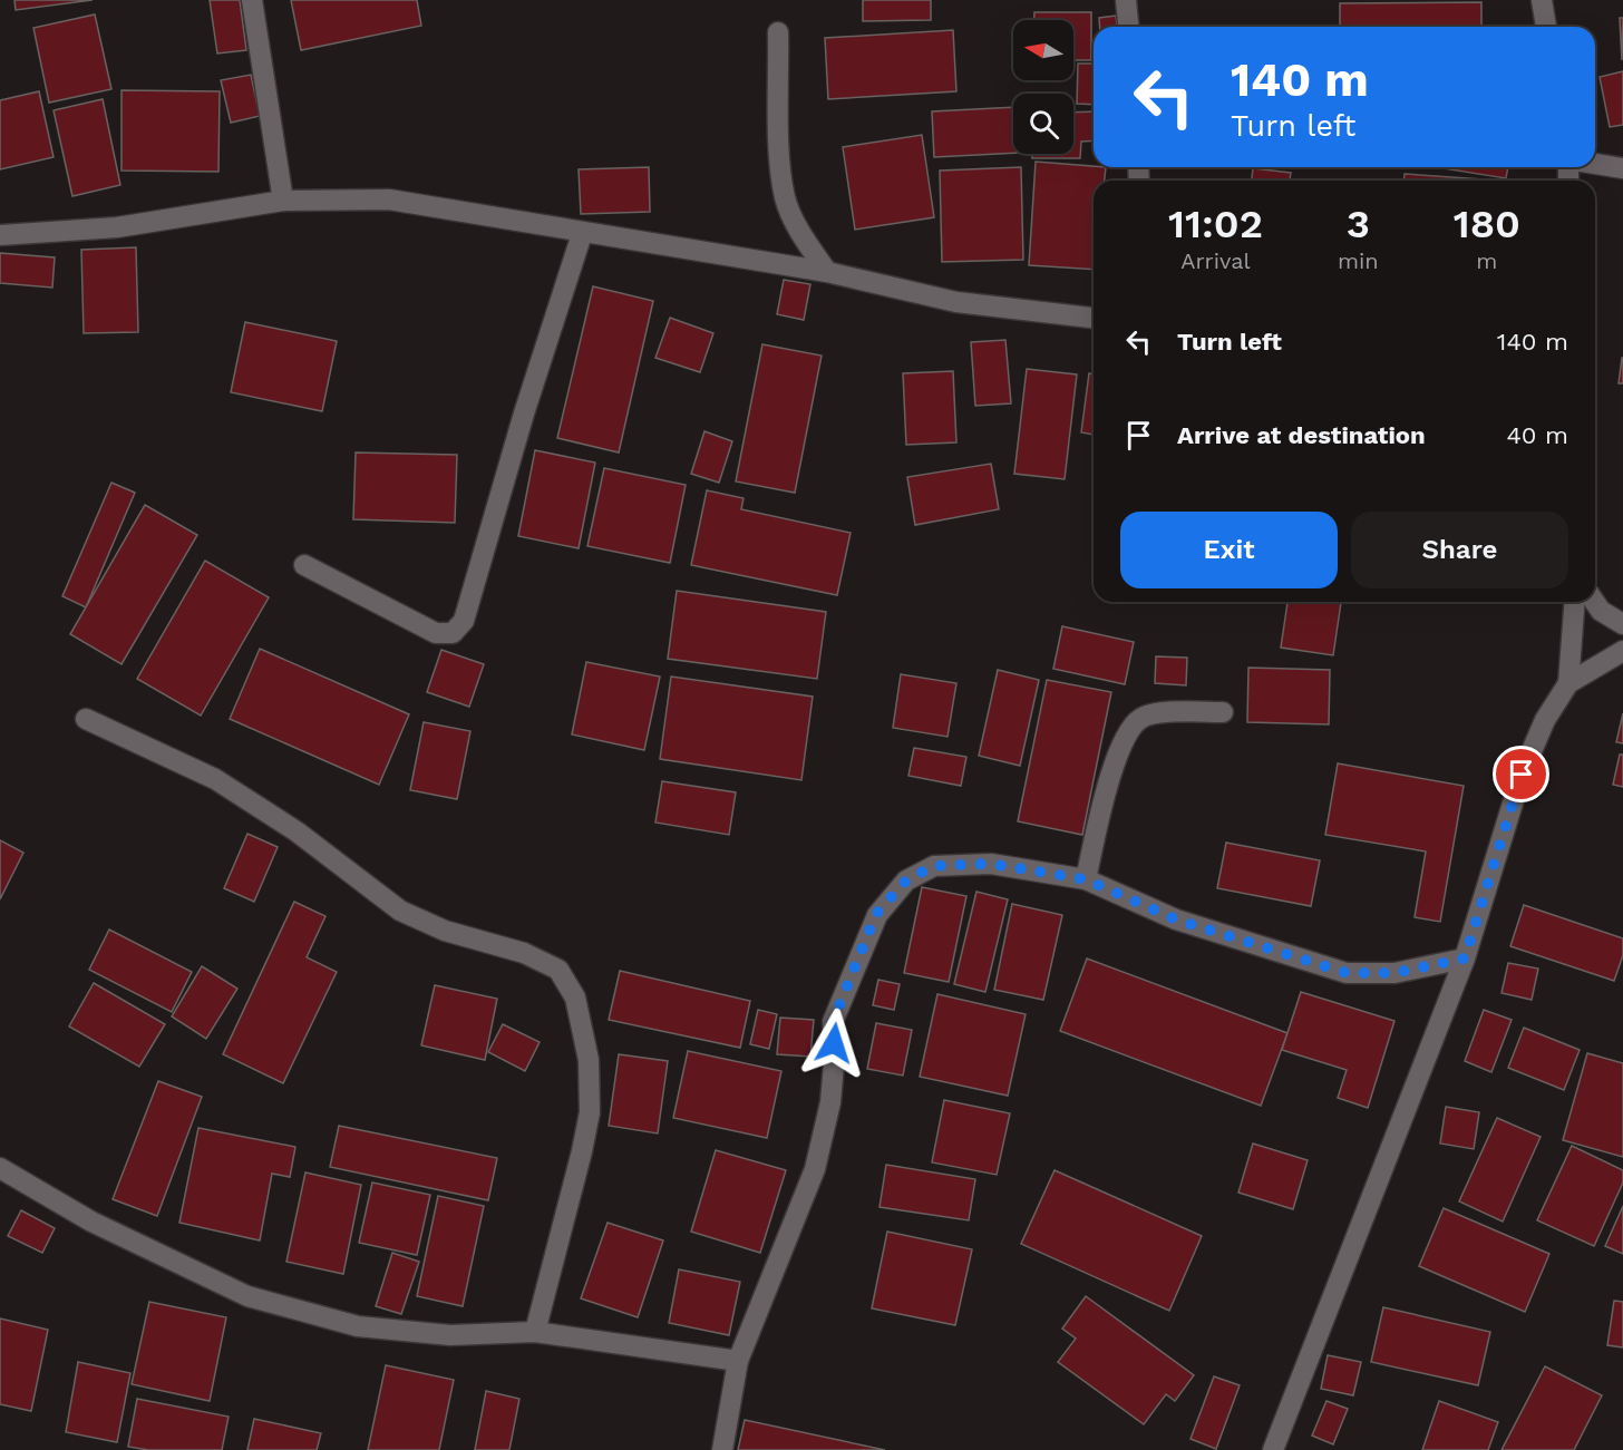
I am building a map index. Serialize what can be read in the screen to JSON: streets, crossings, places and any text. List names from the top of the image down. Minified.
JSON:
{"north":"left","page":{"turn":["140 m","Turn left"],"eta":["11:02","Arrival","3","min","180","m"],"list":[{"name":"Turn left","value":"140 m"},{"name":"Arrive at destination","value":"40 m"}],"buttons":["Exit","Share"]}}
